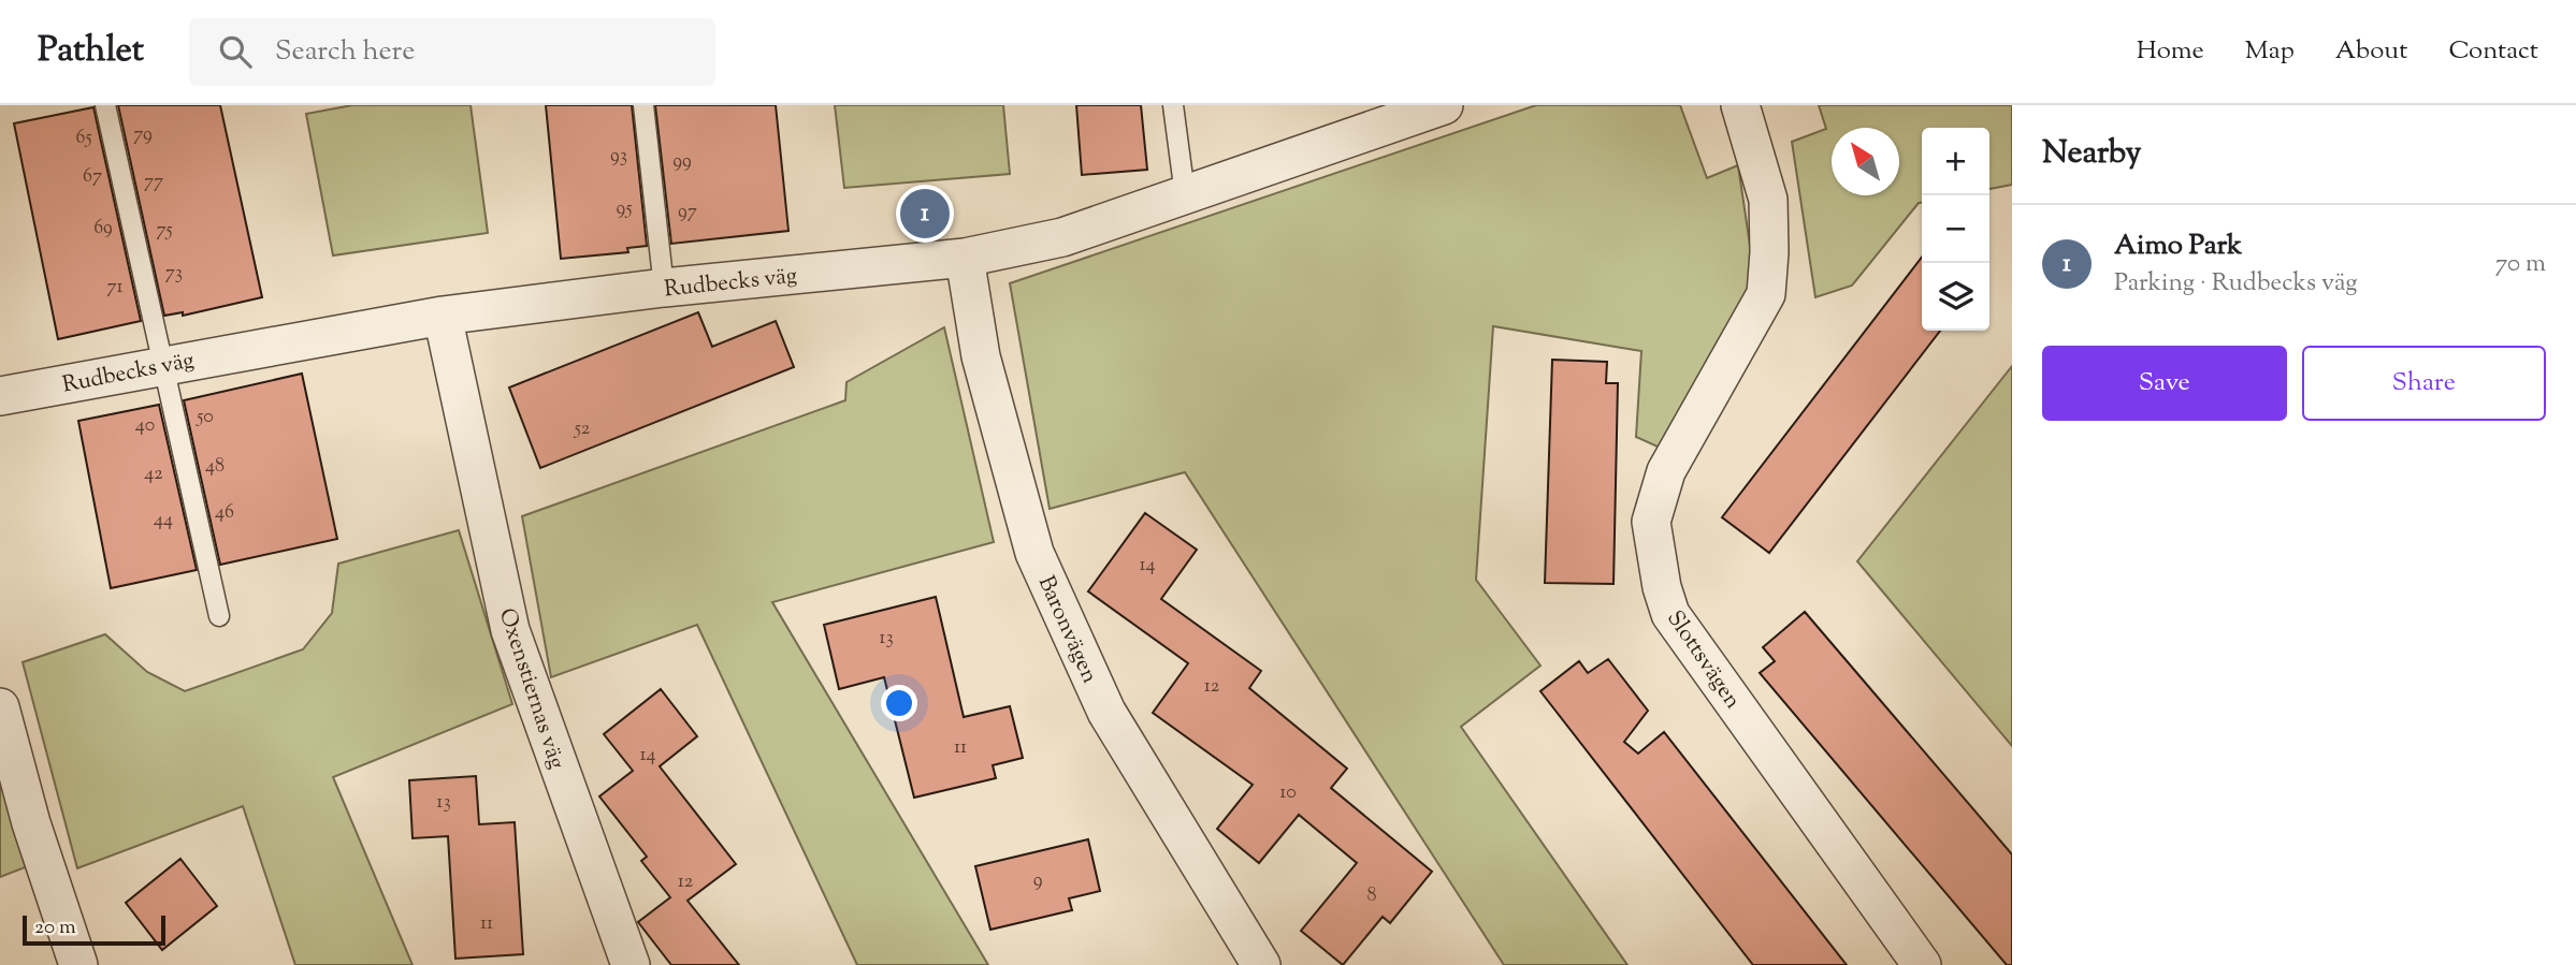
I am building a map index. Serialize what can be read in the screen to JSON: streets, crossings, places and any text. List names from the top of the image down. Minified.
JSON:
{"streets":{"street":["Rudbecks väg","Baronvägen","Slottsvägen","Oxenstiernas väg"]},"crossings":[["Rudbecks väg","Baronvägen"],["Rudbecks väg","Oxenstiernas väg"]],"house_numbers":["79","65","93","99","67","77","95","97","69","75","73","71","50","40","52","48","42","46","44","14","13","12","11","14","10","13","9","12","8","11"],"scale_bar":"20 m","north":"top left","page":{"header":"Pathlet","search":"Search here","nav":["Home","Map","About","Contact"],"heading":"Nearby","map_buttons":["+","−"],"pins":"1","list":[{"mark":"1","name":"Aimo Park","note":"Parking · Rudbecks väg","value":"70 m"}],"buttons":["Save","Share"],"scale":"20 m"}}
